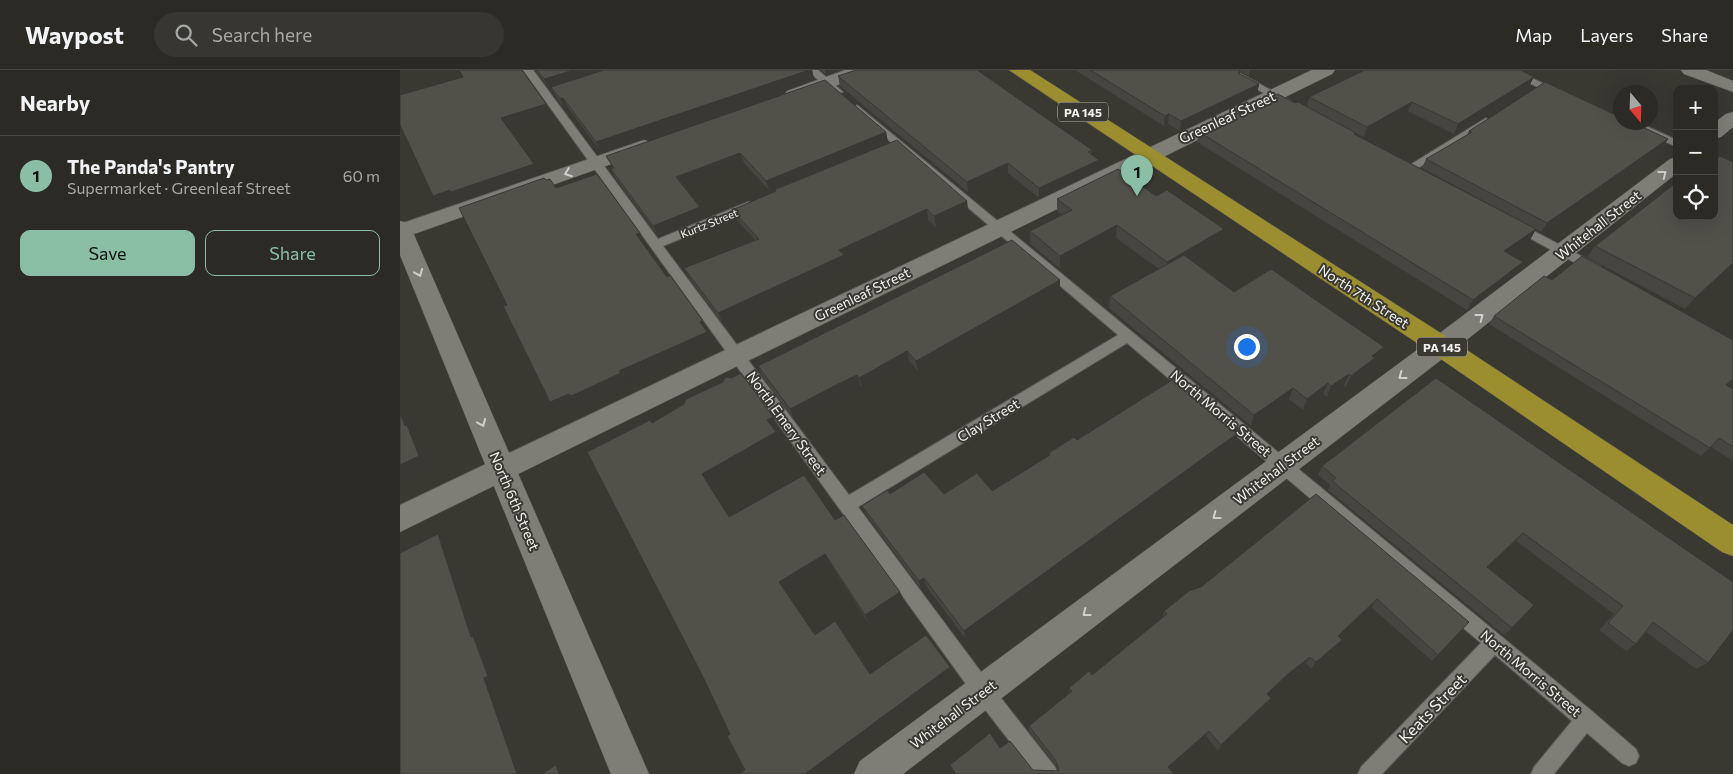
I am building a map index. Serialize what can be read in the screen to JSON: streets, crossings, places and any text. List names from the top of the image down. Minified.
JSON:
{"streets":{"main road":["PA 145","North 7th Street"],"street":["Greenleaf Street","Whitehall Street","North 6th Street"],"lane":["Kurtz Street","North Morris Street","Clay Street","North Emery Street","Keats Street"]},"crossings":[["Greenleaf Street","North 7th Street"],["Greenleaf Street","North Morris Street"],["Greenleaf Street","North Emery Street"],["Greenleaf Street","North 6th Street"],["Kurtz Street","North Emery Street"],["Whitehall Street","North 7th Street"],["Whitehall Street","North Morris Street"],["Whitehall Street","North Emery Street"],["North Morris Street","Clay Street"],["North Morris Street","Keats Street"],["Clay Street","North Emery Street"]],"one_way":["North 6th Street"],"north":"bottom","page":{"header":"Waypost","search":"Search here","nav":["Map","Layers","Share"],"heading":"Nearby","map_buttons":["+","−"],"list":[{"mark":"1","name":"The Panda's Pantry","note":"Supermarket · Greenleaf Street","value":"60 m"}],"pins":"1","buttons":["Save","Share"]}}
